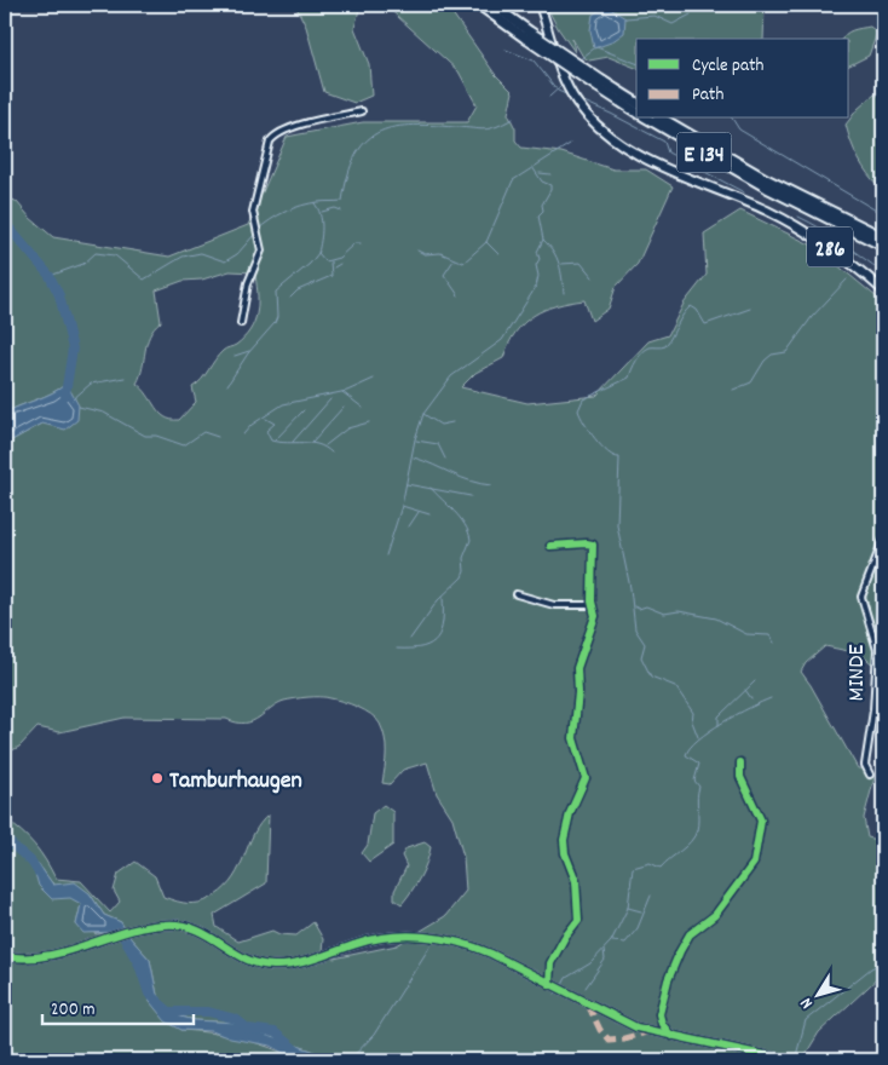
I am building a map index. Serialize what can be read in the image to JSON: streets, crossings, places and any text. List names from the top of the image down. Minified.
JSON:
{"streets":{"highway":["E 134"],"main road":["286"],"street":["MINDE"]},"places":["Tamburhaugen"],"legend":["Cycle path","Path"],"scale_bar":"200 m","north":"bottom left"}
